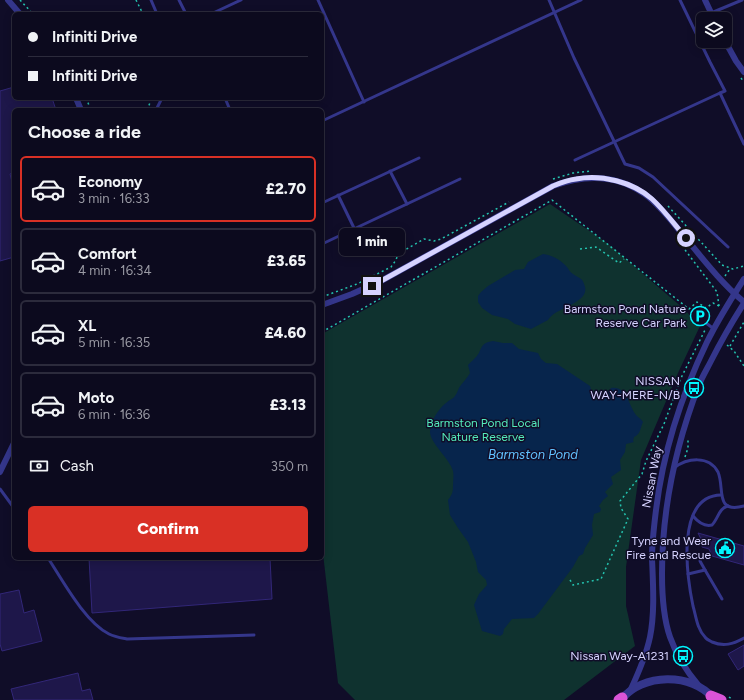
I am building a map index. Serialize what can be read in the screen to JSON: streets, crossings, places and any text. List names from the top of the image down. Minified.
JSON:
{"streets":{"street":["Nissan Way"]},"water":["Barmston Pond"],"parks":["Barmston Pond Local Nature Reserve"],"places":{"parking":["Barmston Pond Nature Reserve Car Park"],"bus stop":["NISSAN WAY-MERE-N/B","Nissan Way-A1231"],"public building":["Tyne and Wear Fire and Rescue"]},"page":{"banner":["Infiniti Drive","Infiniti Drive"],"heading":"Choose a ride","list":[{"name":"Economy","note":"3 min · 16:33","value":"£2.70"},{"name":"Comfort","note":"4 min · 16:34","value":"£3.65"},{"name":"XL","note":"5 min · 16:35","value":"£4.60"},{"name":"Moto","note":"6 min · 16:36","value":"£3.13"}],"bubble":"1 min","pay":["Cash","350 m"],"buttons":"Confirm"}}
